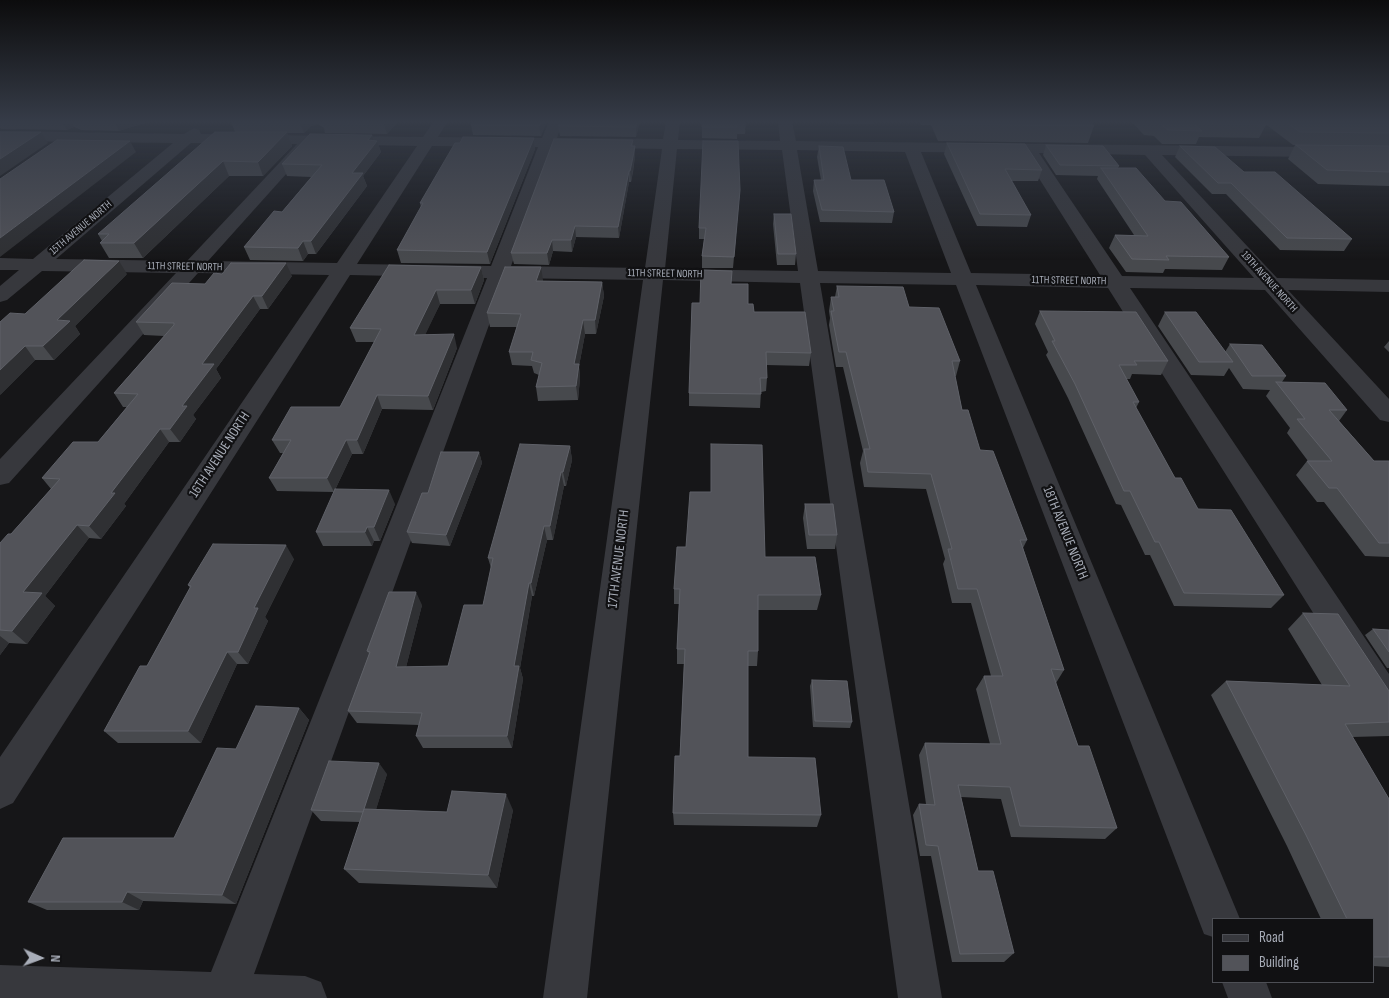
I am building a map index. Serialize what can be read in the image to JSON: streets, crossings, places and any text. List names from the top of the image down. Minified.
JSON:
{"streets":{"street":["15TH AVENUE NORTH","11TH STREET NORTH","19TH AVENUE NORTH","16TH AVENUE NORTH","18TH AVENUE NORTH","17TH AVENUE NORTH"]},"crossings":[["15TH AVENUE NORTH","11TH STREET NORTH"],["11TH STREET NORTH","19TH AVENUE NORTH"],["11TH STREET NORTH","16TH AVENUE NORTH"],["11TH STREET NORTH","18TH AVENUE NORTH"],["11TH STREET NORTH","17TH AVENUE NORTH"]],"legend":["Road","Building"],"north":"right"}
